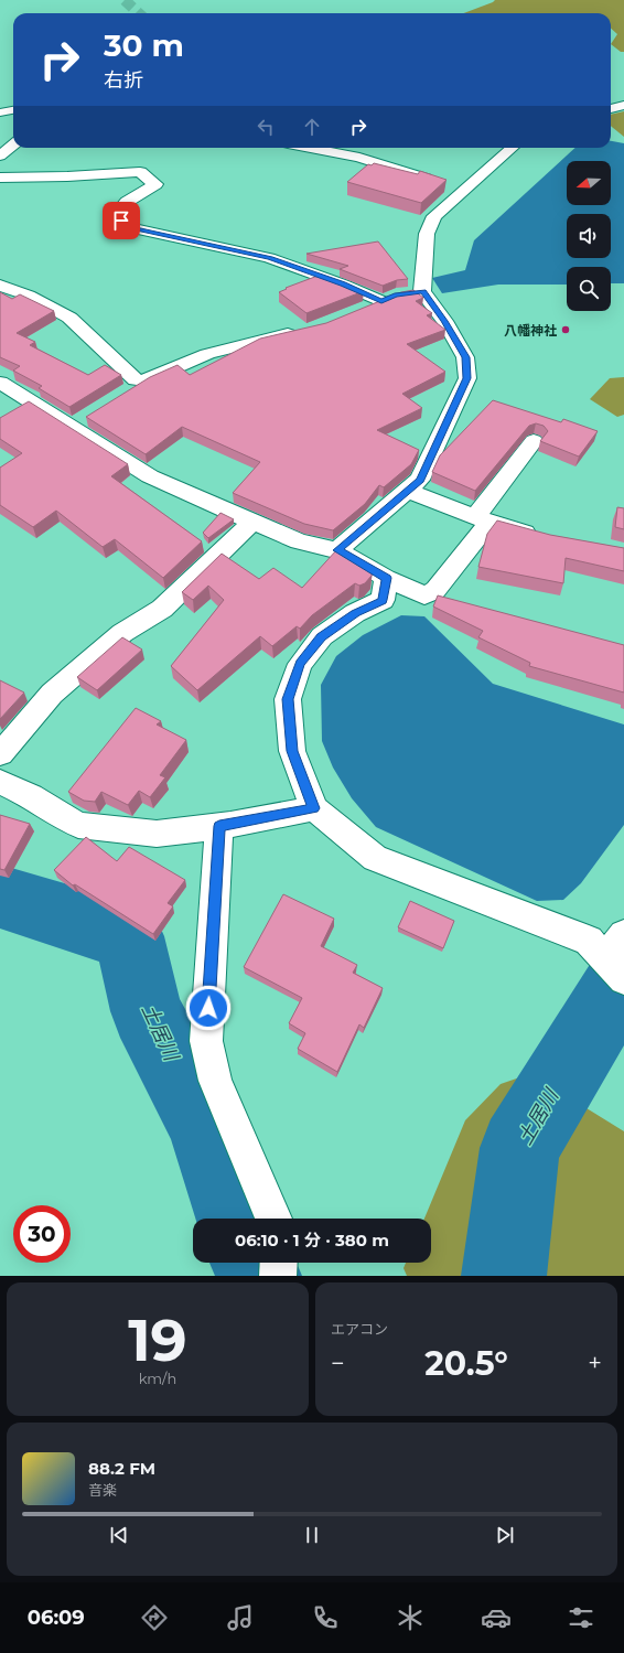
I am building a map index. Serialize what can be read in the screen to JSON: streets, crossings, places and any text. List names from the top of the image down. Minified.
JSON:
{"water":["土居川"],"places":["八幡神社"],"north":"left","page":{"turn":["30 m","右折"],"limit":"30","trip":"06:10 · 1 分 · 380 m","tile":[["19","km/h"],"エアコン"],"heat":["−","20.5°","+"],"song":["88.2 FM","音楽"],"tabs":"06:09"}}
